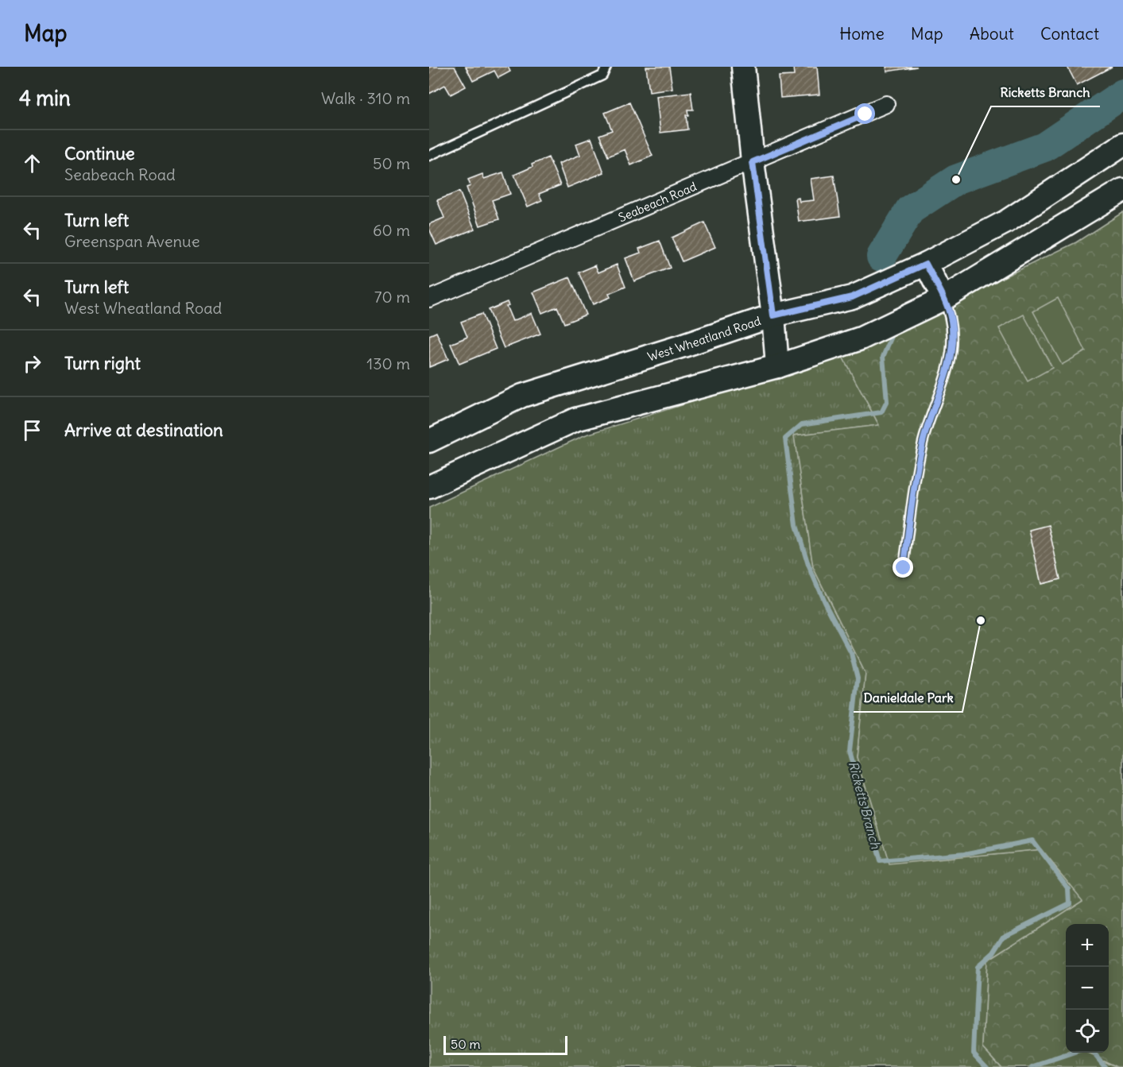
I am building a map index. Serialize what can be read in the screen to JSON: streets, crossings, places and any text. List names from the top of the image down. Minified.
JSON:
{"streets":{"main road":["West Wheatland Road"],"street":["Seabeach Road"]},"water":["Ricketts Branch"],"places":["Ricketts Branch","Danieldale Park"],"scale_bar":"50 m","page":{"header":"Map","nav":["Home","Map","About","Contact"],"heading":["4 min","Walk · 310 m"],"list":[["Continue","Seabeach Road","50 m"],["Turn left","Greenspan Avenue","60 m"],["Turn left","West Wheatland Road","70 m"],["Turn right","130 m"],"Arrive at destination"],"map_buttons":["+","−"],"scale":"50 m"}}
